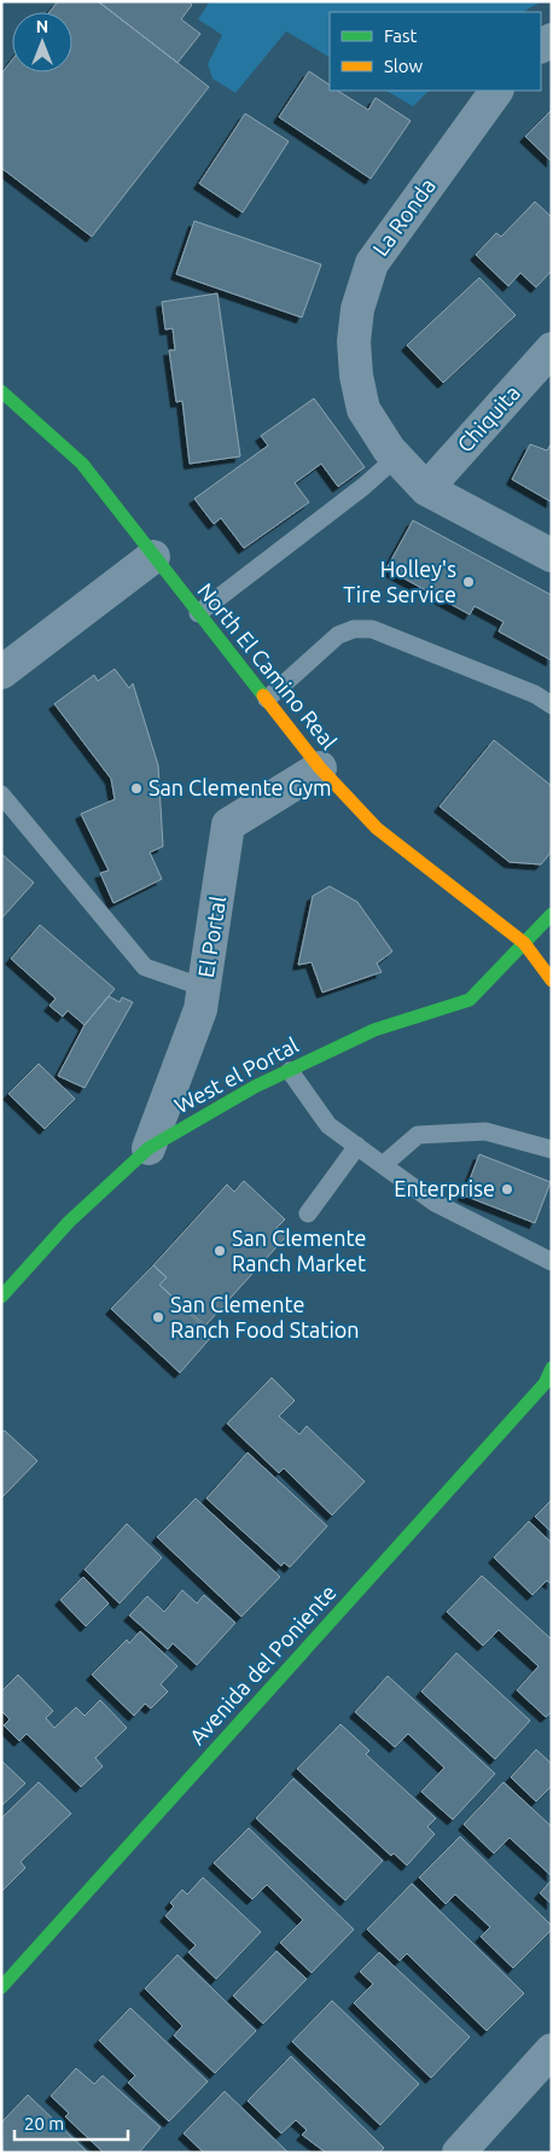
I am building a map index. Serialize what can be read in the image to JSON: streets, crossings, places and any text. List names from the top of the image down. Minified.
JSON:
{"streets":{"street":["La Ronda","Chiquita","North El Camino Real","El Portal","West el Portal","Avenida del Poniente"]},"crossings":[["La Ronda","Chiquita"],["North El Camino Real","El Portal"],["North El Camino Real","West el Portal"],["El Portal","West el Portal"]],"places":["Holley's Tire Service","San Clemente Gym","Enterprise","San Clemente Ranch Market","San Clemente Ranch Food Station"],"legend":["Fast","Slow"],"scale_bar":"20 m","north":"top"}
